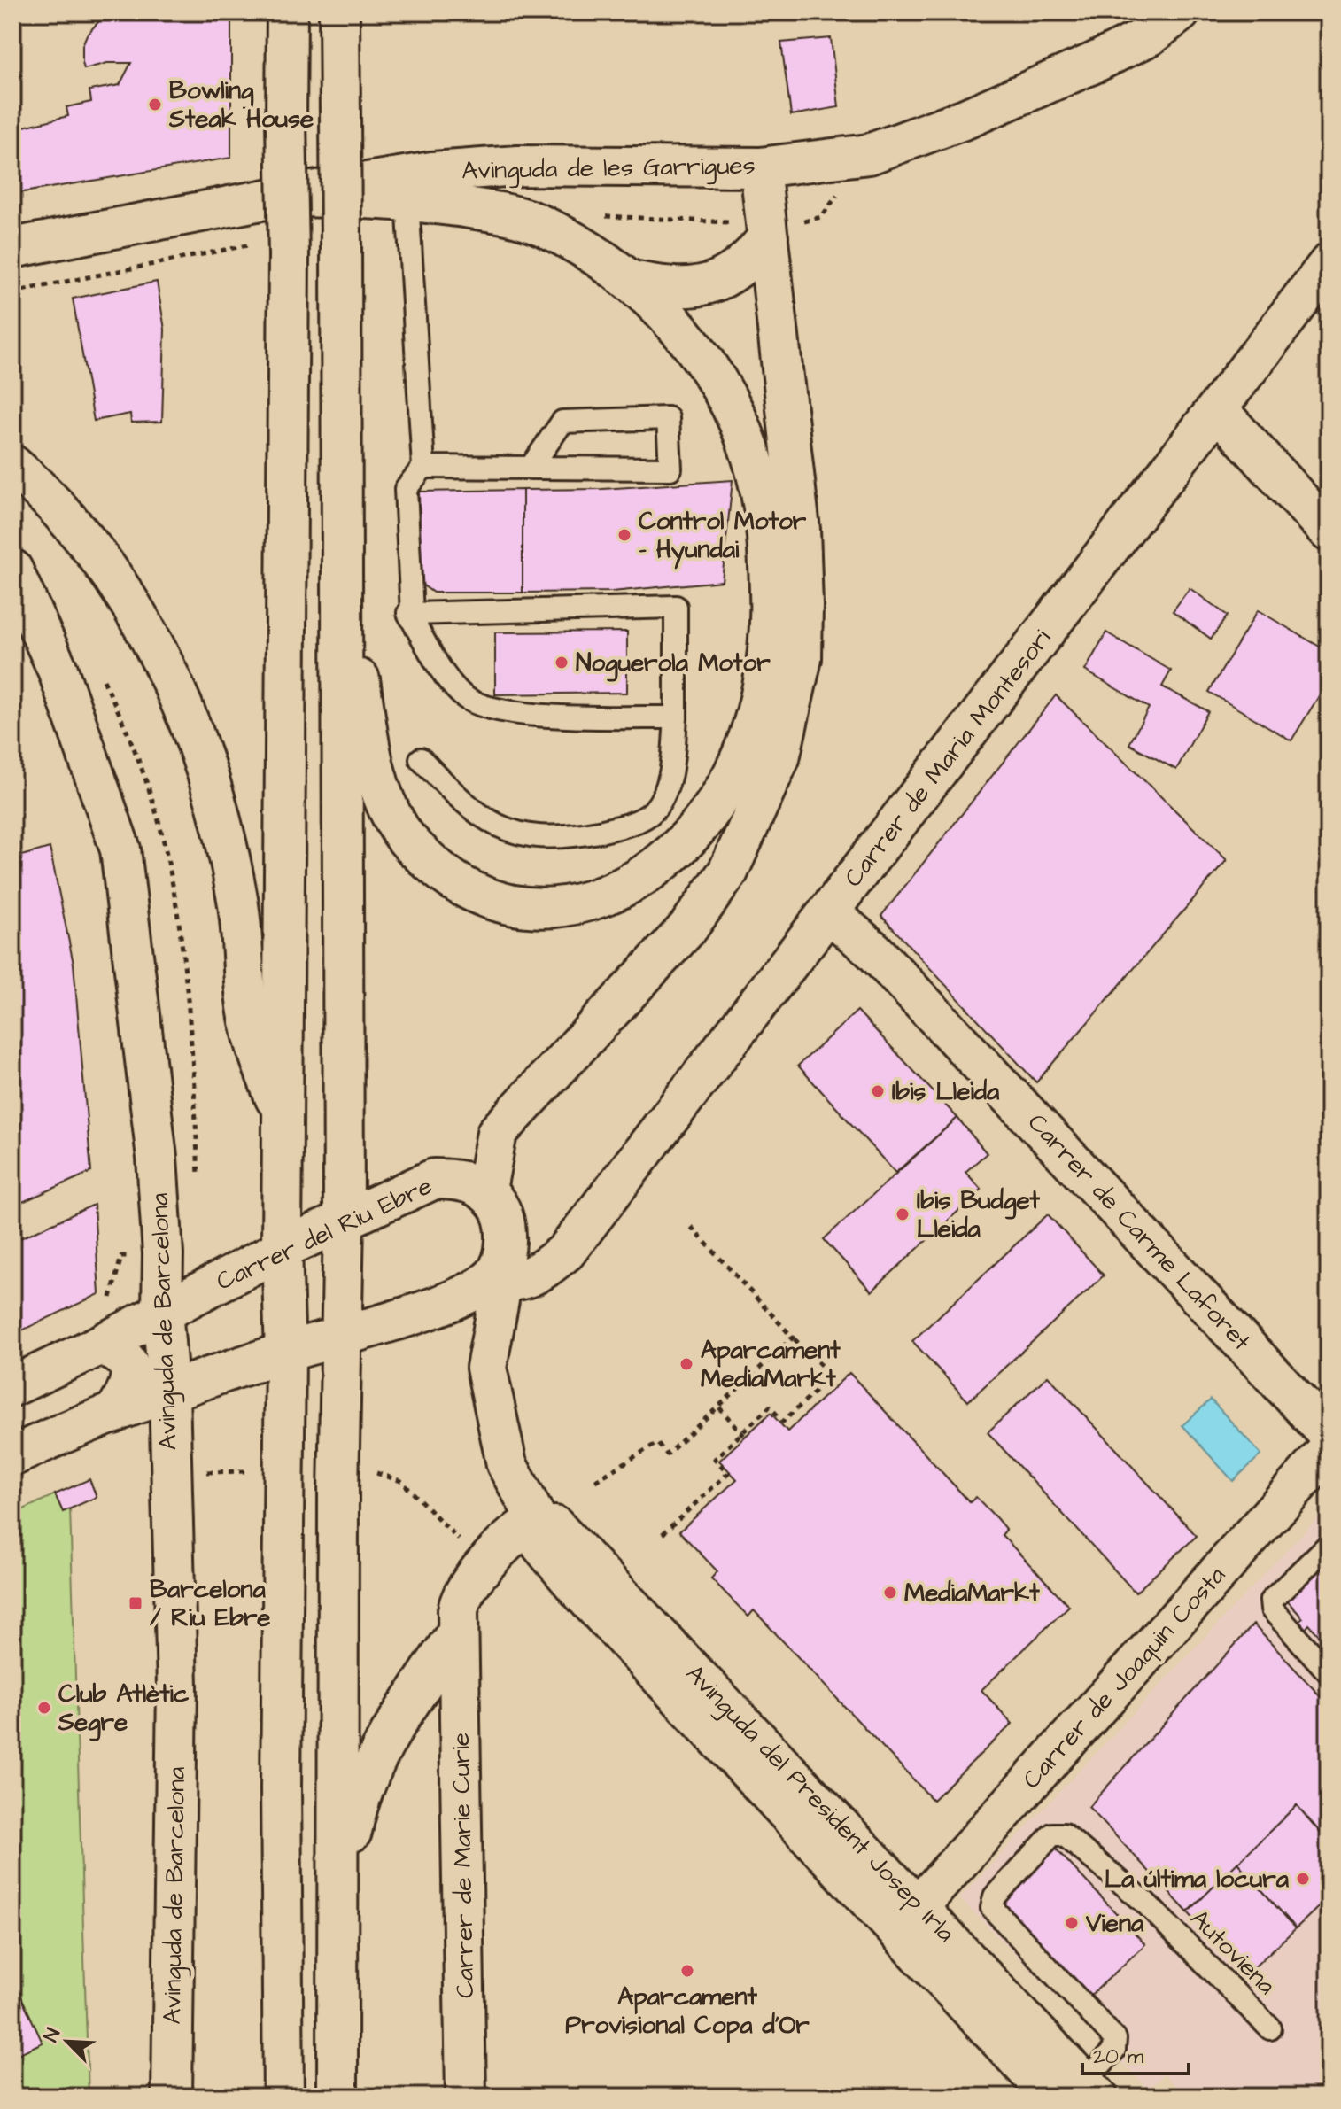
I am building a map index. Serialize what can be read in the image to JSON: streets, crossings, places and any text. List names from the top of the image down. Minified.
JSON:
{"streets":{"main road":["Avinguda de les Garrigues","Carrer de Maria Montesori","Carrer de Carme Laforet","Carrer del Riu Ebre","Avinguda de Barcelona","Carrer de Joaquin Costa","Avinguda del President Josep Irla","Carrer de Marie Curie"],"lane":["Autoviena"]},"crossings":[["Carrer de Maria Montesori","Carrer de Carme Laforet"],["Carrer de Maria Montesori","Avinguda del President Josep Irla"],["Carrer del Riu Ebre","Avinguda de Barcelona"],["Carrer de Joaquin Costa","Avinguda del President Josep Irla"],["Avinguda del President Josep Irla","Autoviena"]],"places":{"other":["Bowling Steak House","Control Motor - Hyundai","Noguerola Motor","Ibis Lleida","Ibis Budget Lleida","Aparcament MediaMarkt","MediaMarkt","Club Atlètic Segre","La última locura","Viena","Aparcament Provisional Copa d'Or"],"transit":["Barcelona / Riu Ebre"]},"scale_bar":"20 m","north":"top left"}
